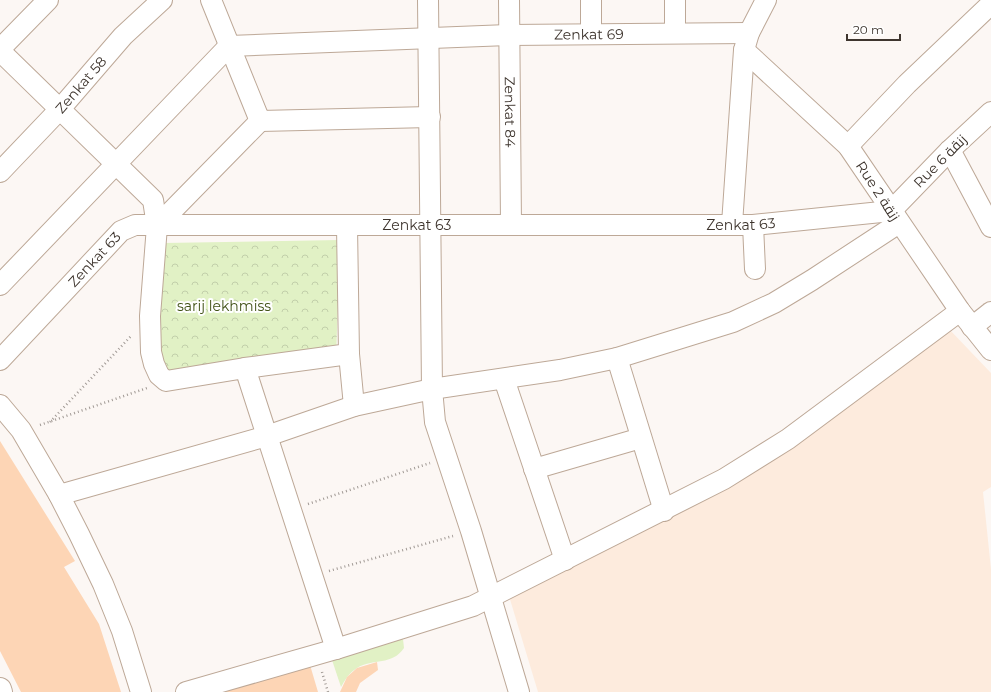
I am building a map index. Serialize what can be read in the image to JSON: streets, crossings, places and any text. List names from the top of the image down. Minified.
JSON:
{"streets":{"street":["Zenkat 69","Zenkat 58","Zenkat 84","Rue 6 زنقة","Rue 2 زنقة","Zenkat 63"]},"crossings":[["Zenkat 69","Zenkat 84"],["Zenkat 69","Rue 2 زنقة"],["Zenkat 84","Zenkat 63"],["Rue 6 زنقة","Rue 2 زنقة"],["Rue 6 زنقة","Zenkat 63"],["Rue 2 زنقة","Zenkat 63"]],"parks":["sarij lekhmiss"],"scale_bar":"20 m"}
